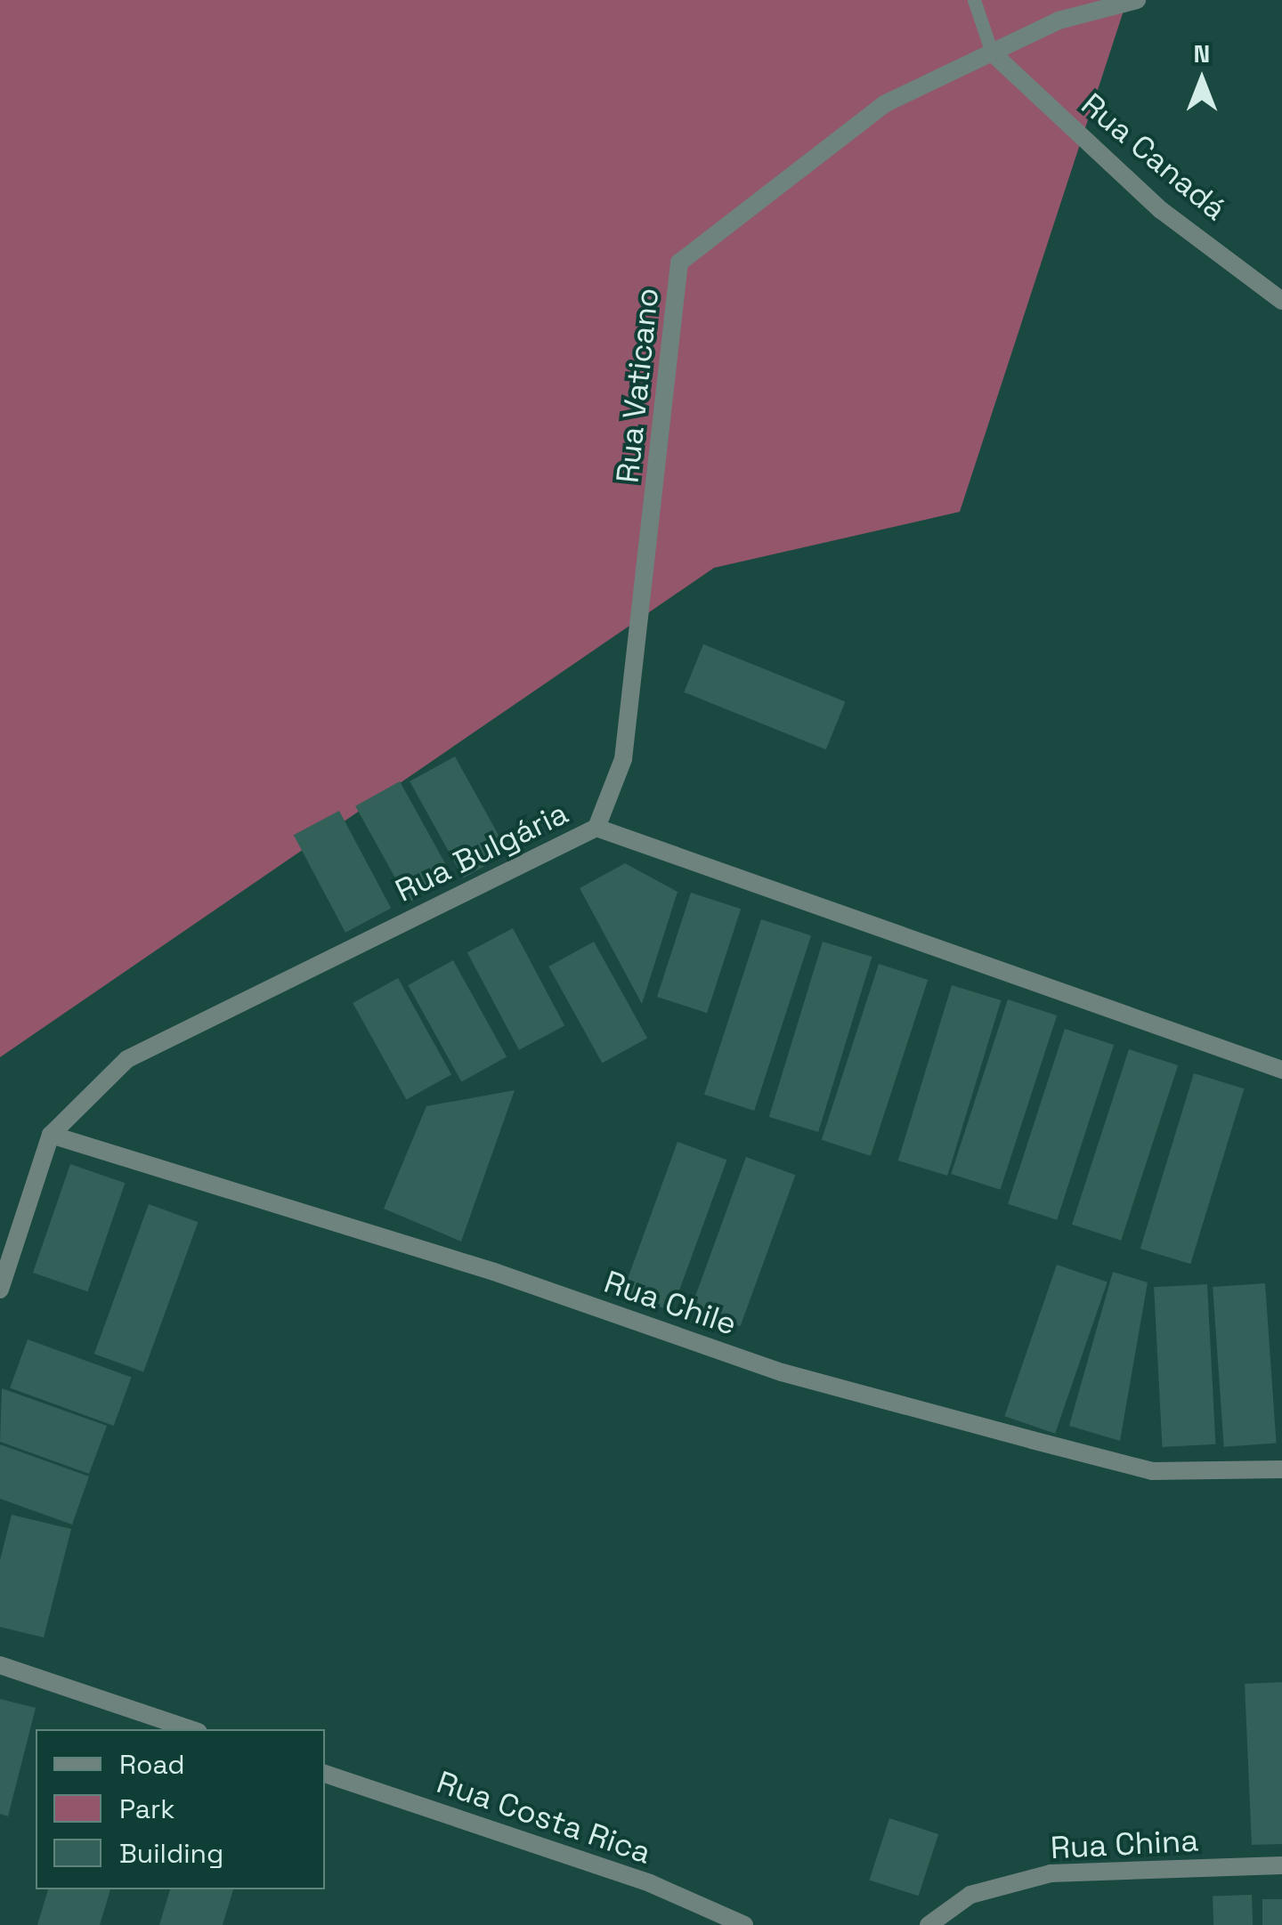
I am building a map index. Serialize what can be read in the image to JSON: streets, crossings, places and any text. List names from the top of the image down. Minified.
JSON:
{"streets":{"street":["Rua Canadá","Rua Vaticano","Rua Bulgária","Rua Chile","Rua Costa Rica","Rua China"]},"crossings":[["Rua Canadá","Rua Vaticano"],["Rua Vaticano","Rua Bulgária"],["Rua Bulgária","Rua Chile"]],"legend":["Road","Park","Building"],"north":"top"}
